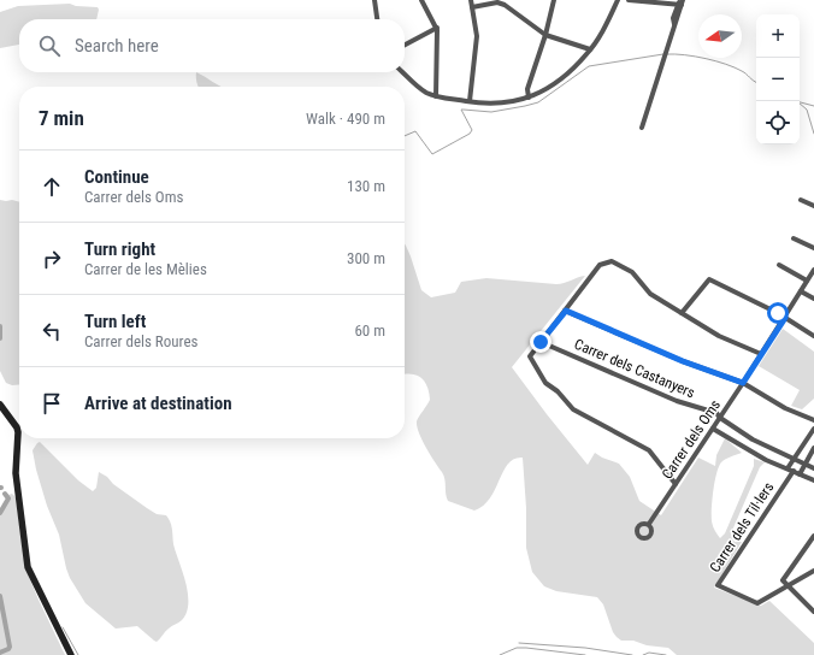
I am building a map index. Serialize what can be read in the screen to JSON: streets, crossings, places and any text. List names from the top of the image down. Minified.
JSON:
{"streets":{"street":["Carrer dels Castanyers","Carrer dels Oms","Carrer dels Til·lers"]},"crossings":[["Carrer dels Castanyers","Carrer dels Oms"],["Carrer dels Castanyers","Carrer dels Til·lers"]],"north":"left","page":{"map_buttons":["+","−"],"search":"Search here","heading":["7 min","Walk · 490 m"],"list":[["Continue","Carrer dels Oms","130 m"],["Turn right","Carrer de les Mèlies","300 m"],["Turn left","Carrer dels Roures","60 m"],"Arrive at destination"]}}
